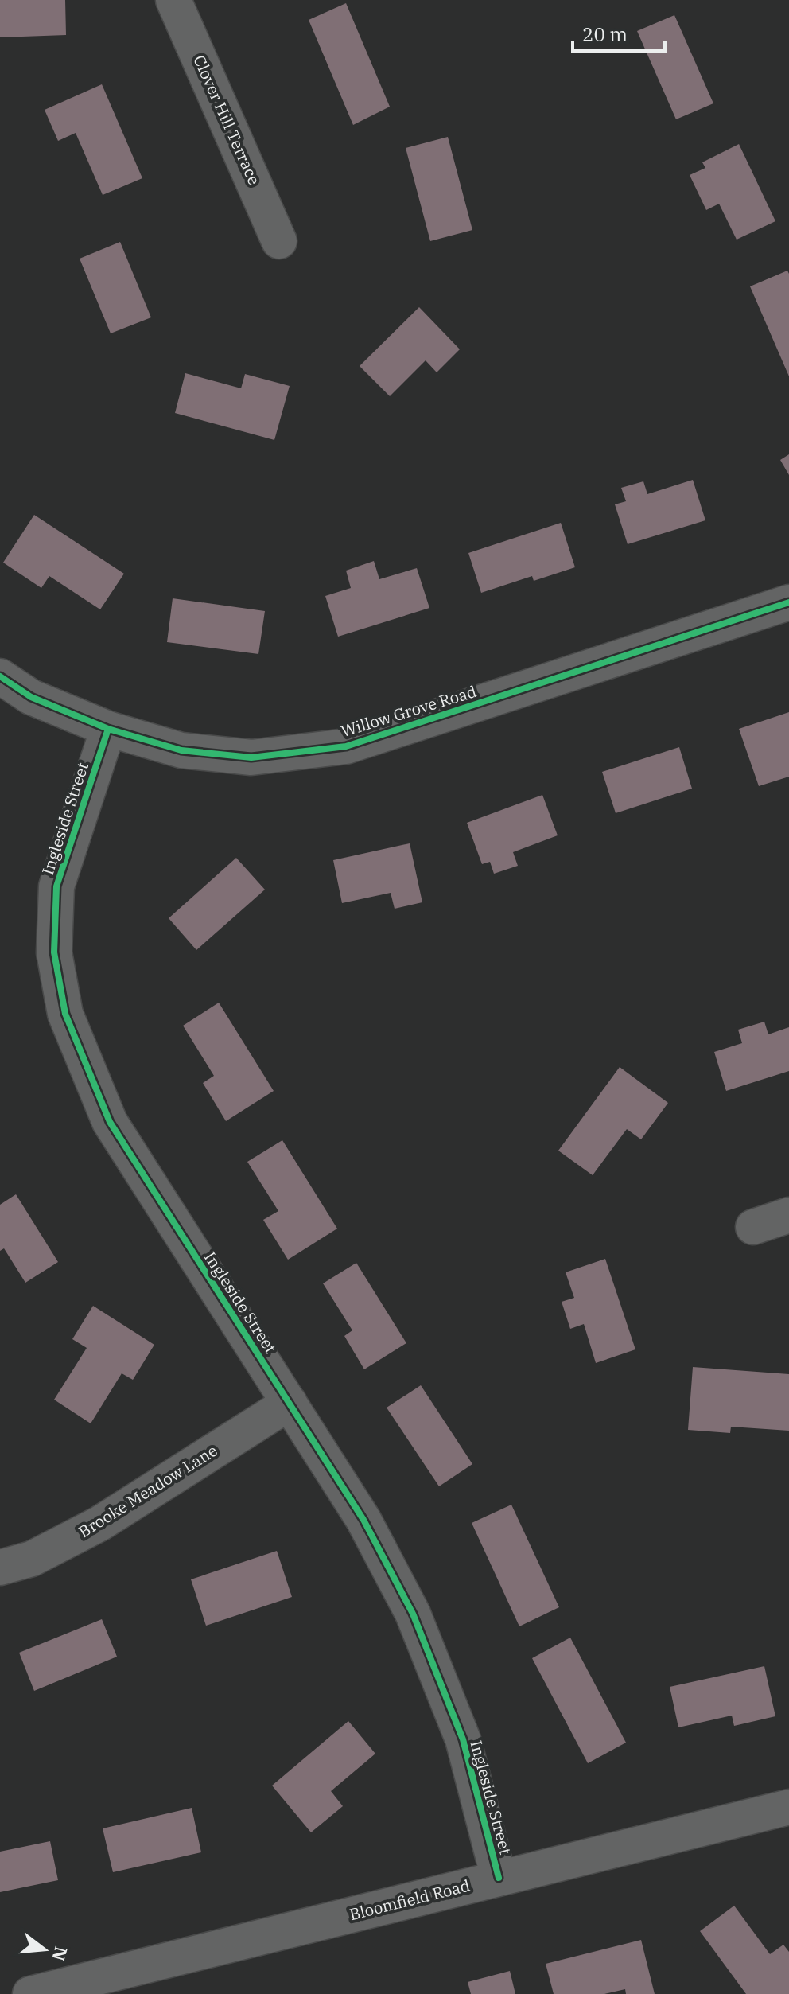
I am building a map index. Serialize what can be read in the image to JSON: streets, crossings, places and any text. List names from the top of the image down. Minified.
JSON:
{"streets":{"street":["Clover Hill Terrace","Willow Grove Road","Ingleside Street","Brooke Meadow Lane","Bloomfield Road"]},"crossings":[["Willow Grove Road","Ingleside Street"],["Ingleside Street","Brooke Meadow Lane"],["Ingleside Street","Bloomfield Road"]],"scale_bar":"20 m","north":"right"}
